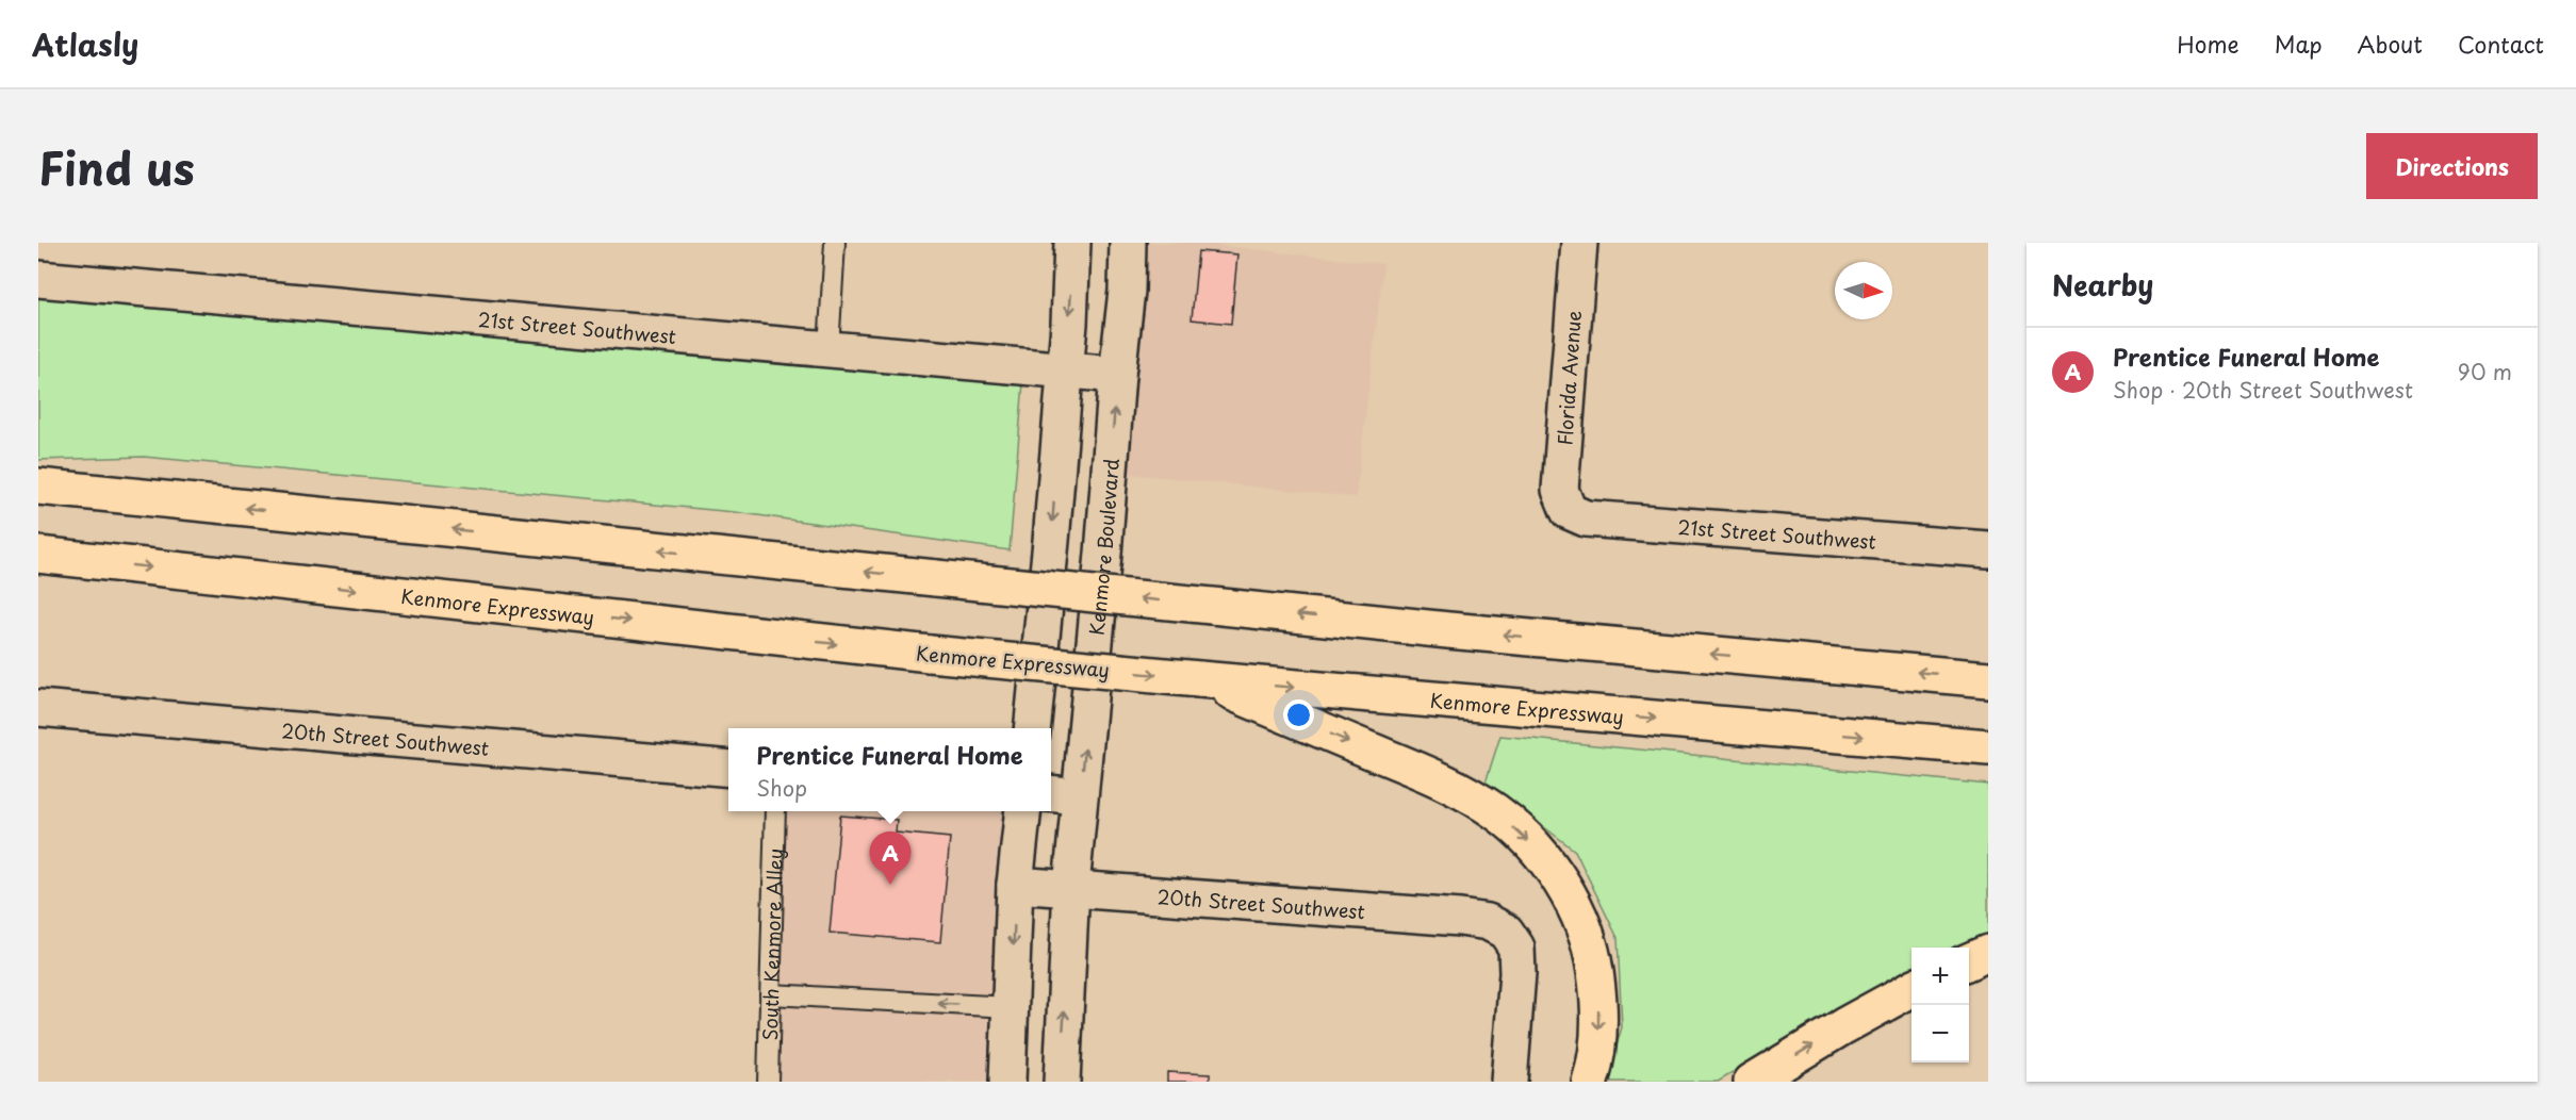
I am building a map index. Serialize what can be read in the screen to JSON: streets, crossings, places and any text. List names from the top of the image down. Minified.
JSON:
{"streets":{"highway":["Kenmore Expressway"],"street":["21st Street Southwest","Florida Avenue","Kenmore Boulevard","20th Street Southwest"],"lane":["South Kenmore Alley"]},"crossings":[["21st Street Southwest","Florida Avenue"],["21st Street Southwest","Kenmore Boulevard"],["Kenmore Boulevard","20th Street Southwest"]],"north":"right","page":{"header":"Atlasly","nav":["Home","Map","About","Contact"],"title":"Find us","buttons":"Directions","heading":"Nearby","list":[{"mark":"A","name":"Prentice Funeral Home","note":"Shop · 20th Street Southwest","value":"90 m"}],"popup":["Prentice Funeral Home","Shop"],"pins":"A","map_buttons":["+","−"]}}
